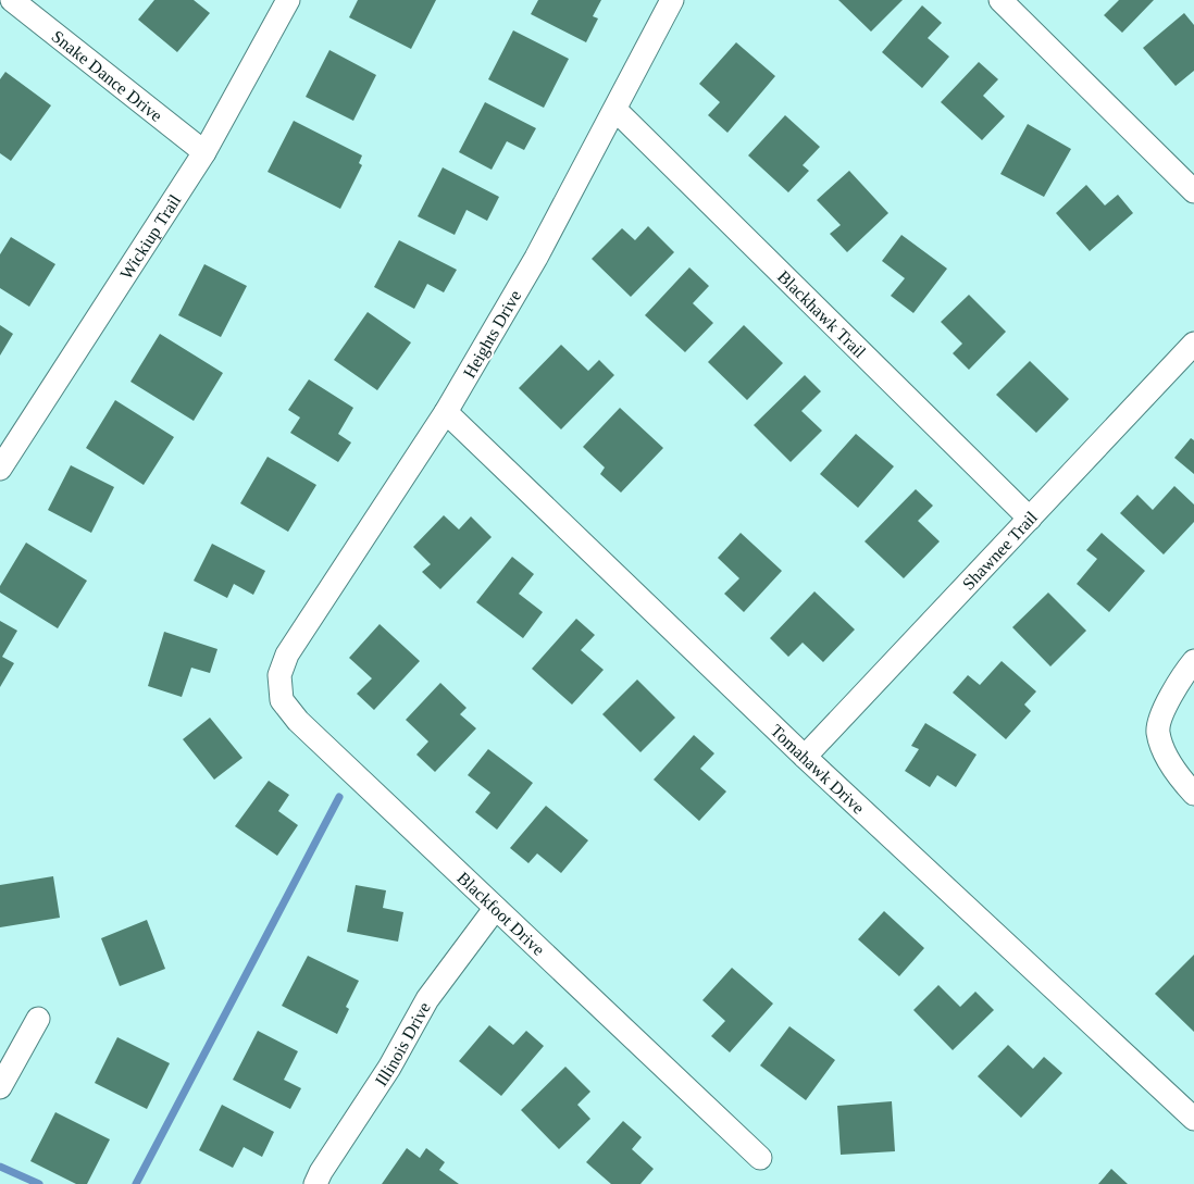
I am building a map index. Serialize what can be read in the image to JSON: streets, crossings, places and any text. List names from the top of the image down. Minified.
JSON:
{"streets":{"street":["Snake Dance Drive","Wickiup Trail","Blackhawk Trail","Heights Drive","Shawnee Trail","Tomahawk Drive","Blackfoot Drive","Illinois Drive"]},"crossings":[["Snake Dance Drive","Wickiup Trail"],["Blackhawk Trail","Heights Drive"],["Blackhawk Trail","Shawnee Trail"],["Heights Drive","Tomahawk Drive"],["Heights Drive","Blackfoot Drive"],["Shawnee Trail","Tomahawk Drive"],["Blackfoot Drive","Illinois Drive"]]}
